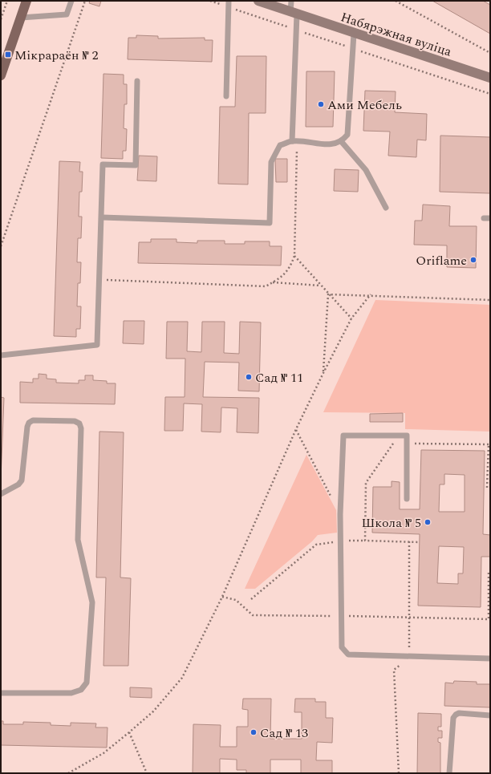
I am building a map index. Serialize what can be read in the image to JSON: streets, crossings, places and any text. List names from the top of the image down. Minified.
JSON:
{"streets":{"main road":["Набярэжная вуліца"]},"places":{"transit":["Мікрараён № 2"],"other":["Ами Мебель","Oriflame","Сад № 11","Школа № 5","Сад № 13"]}}
